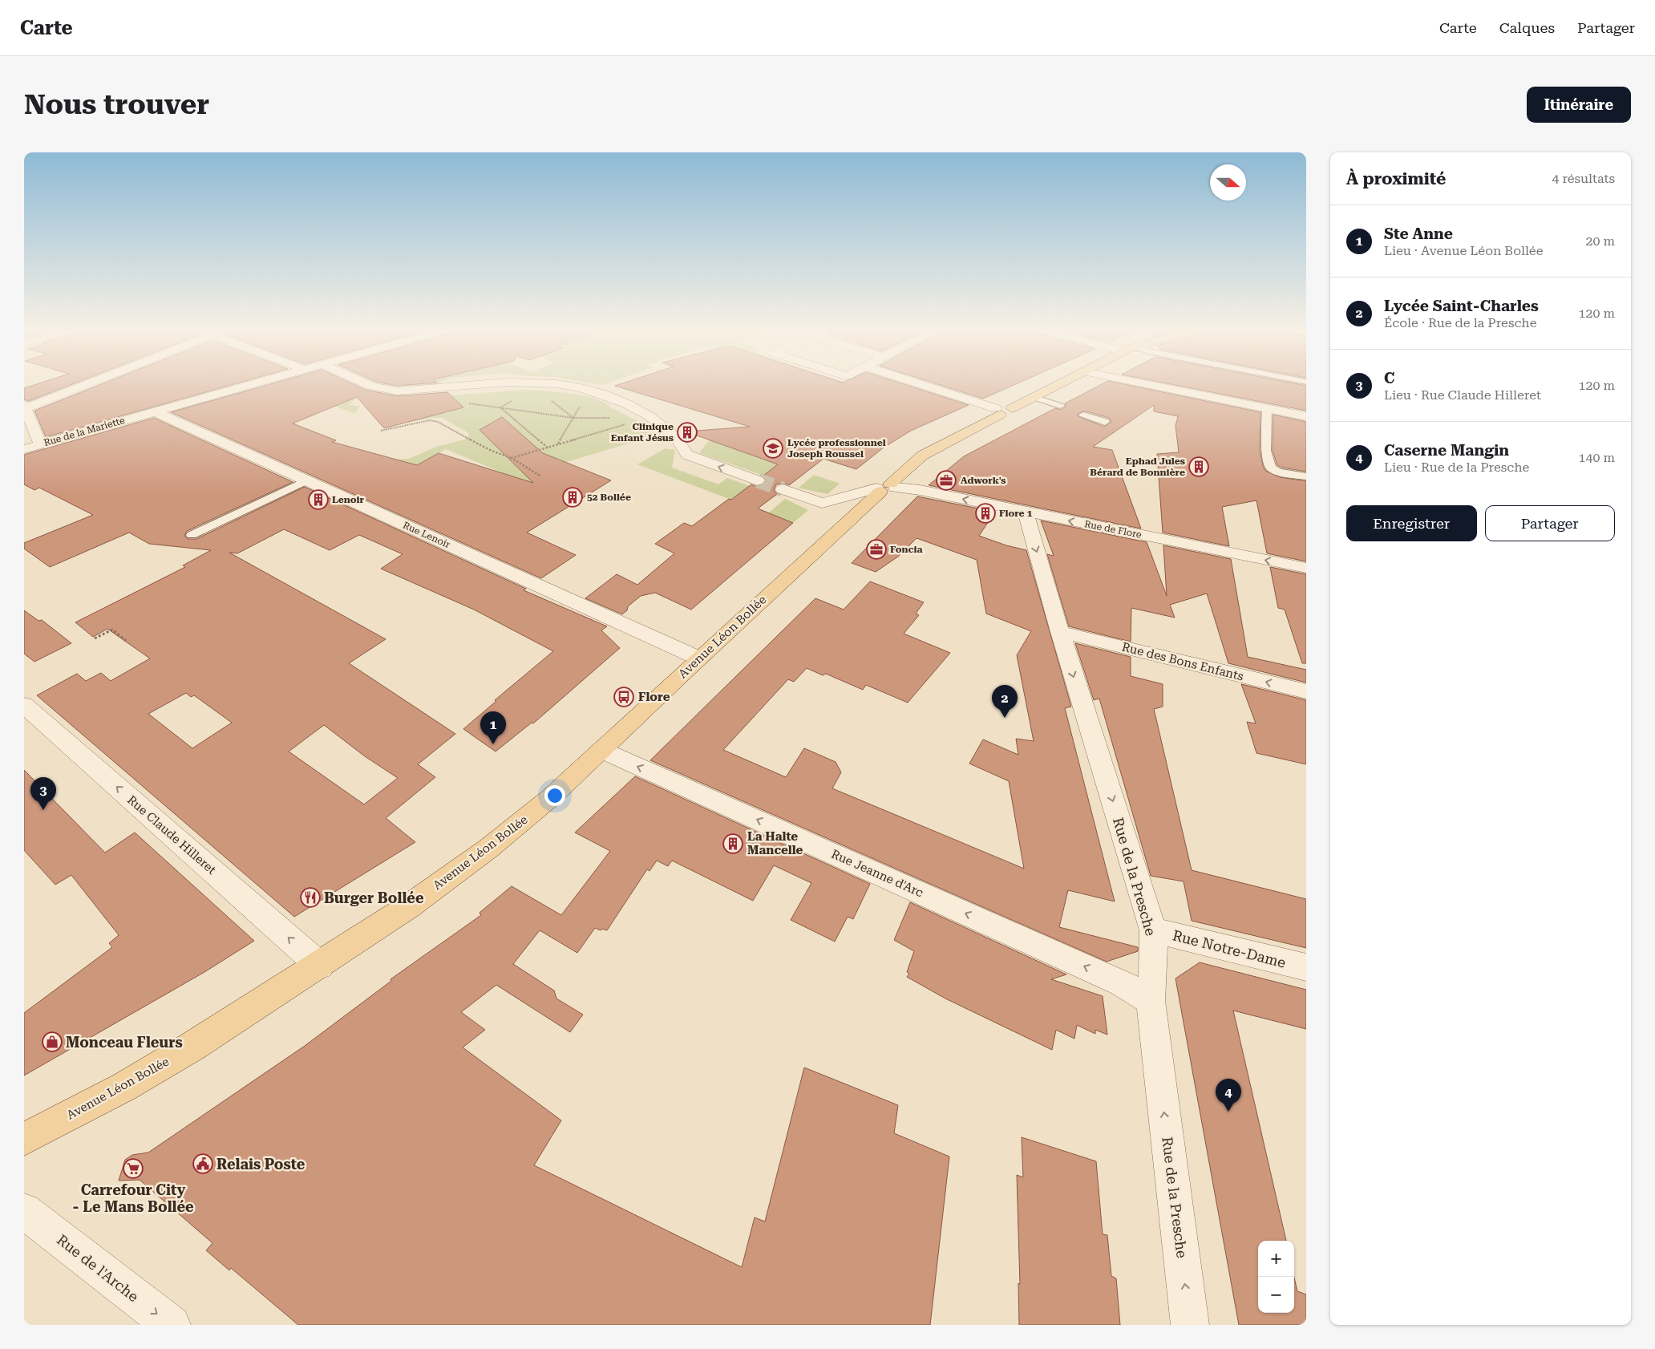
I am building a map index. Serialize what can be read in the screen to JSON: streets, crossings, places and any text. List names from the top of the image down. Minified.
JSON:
{"streets":{"main road":["Avenue Léon Bollée"],"street":["Rue de la Mariette","Rue de Flore","Rue Lenoir","Rue des Bons Enfants","Rue Claude Hilleret","Rue Jeanne d'Arc","Rue de la Presche","Rue Notre-Dame","Rue de l'Arche"]},"crossings":[["Rue de la Mariette","Rue Lenoir"],["Rue de Flore","Avenue Léon Bollée"],["Rue de Flore","Rue de la Presche"],["Rue Lenoir","Avenue Léon Bollée"],["Avenue Léon Bollée","Rue Claude Hilleret"],["Avenue Léon Bollée","Rue Jeanne d'Arc"],["Rue des Bons Enfants","Rue de la Presche"],["Rue Jeanne d'Arc","Rue de la Presche"],["Rue de la Presche","Rue Notre-Dame"]],"one_way":["Rue des Bons Enfants","Rue Claude Hilleret","Rue Jeanne d'Arc","Rue de l'Arche"],"places":{"building":["Clinique Enfant Jésus","Ephad Jules Bérard de Bonnière","52 Bollée","Lenoir","Flore 1","La Halte Mancelle"],"school or university":["Lycée professionnel Joseph Roussel"],"office":["Adwork's","Foncia"],"bus stop":["Flore"],"restaurant":["Burger Bollée"],"shop":["Monceau Fleurs"],"public building":["Relais Poste"],"supermarket":["Carrefour City - Le Mans Bollée"]},"north":"right","page":{"header":"Carte","nav":["Carte","Calques","Partager"],"buttons":["Itinéraire",["Enregistrer","Partager"]],"title":"Nous trouver","heading":["À proximité","4 résultats"],"list":[{"mark":"1","name":"Ste Anne","note":"Lieu · Avenue Léon Bollée","value":"20 m"},{"mark":"2","name":"Lycée Saint-Charles","note":"École · Rue de la Presche","value":"120 m"},{"mark":"3","name":"C","note":"Lieu · Rue Claude Hilleret","value":"120 m"},{"mark":"4","name":"Caserne Mangin","note":"Lieu · Rue de la Presche","value":"140 m"}],"pins":["2","1","3","4"],"map_buttons":["+","−"]}}
